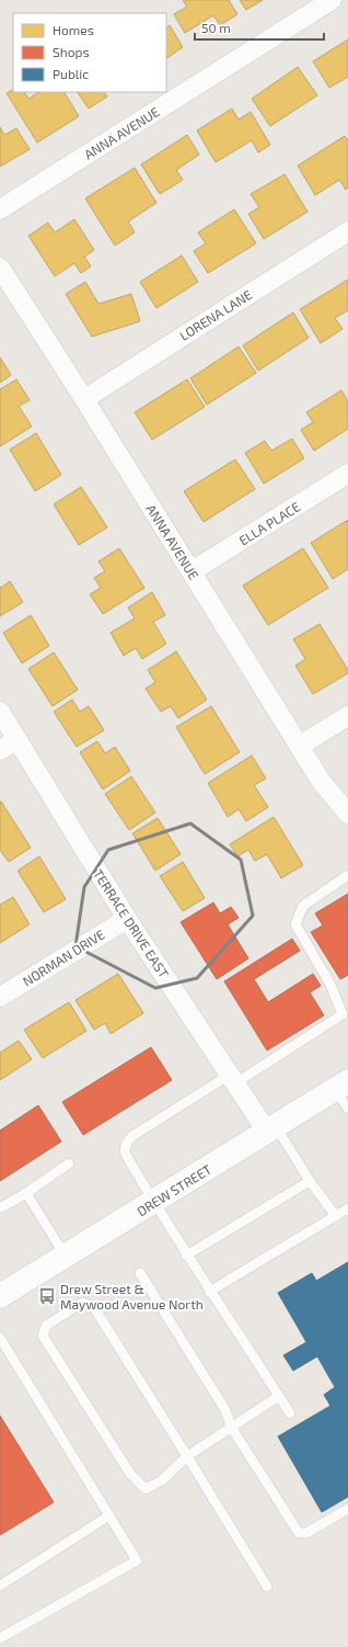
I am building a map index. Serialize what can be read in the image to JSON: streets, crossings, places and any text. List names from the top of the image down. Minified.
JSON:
{"streets":{"main road":["DREW STREET"],"street":["ANNA AVENUE","LORENA LANE","ELLA PLACE","TERRACE DRIVE EAST","NORMAN DRIVE"]},"crossings":[["ANNA AVENUE","LORENA LANE"],["ANNA AVENUE","ELLA PLACE"],["TERRACE DRIVE EAST","NORMAN DRIVE"],["TERRACE DRIVE EAST","DREW STREET"]],"places":{"bus stop":["Drew Street & Maywood Avenue North"]},"legend":["Homes","Shops","Public"],"scale_bar":"50 m"}
